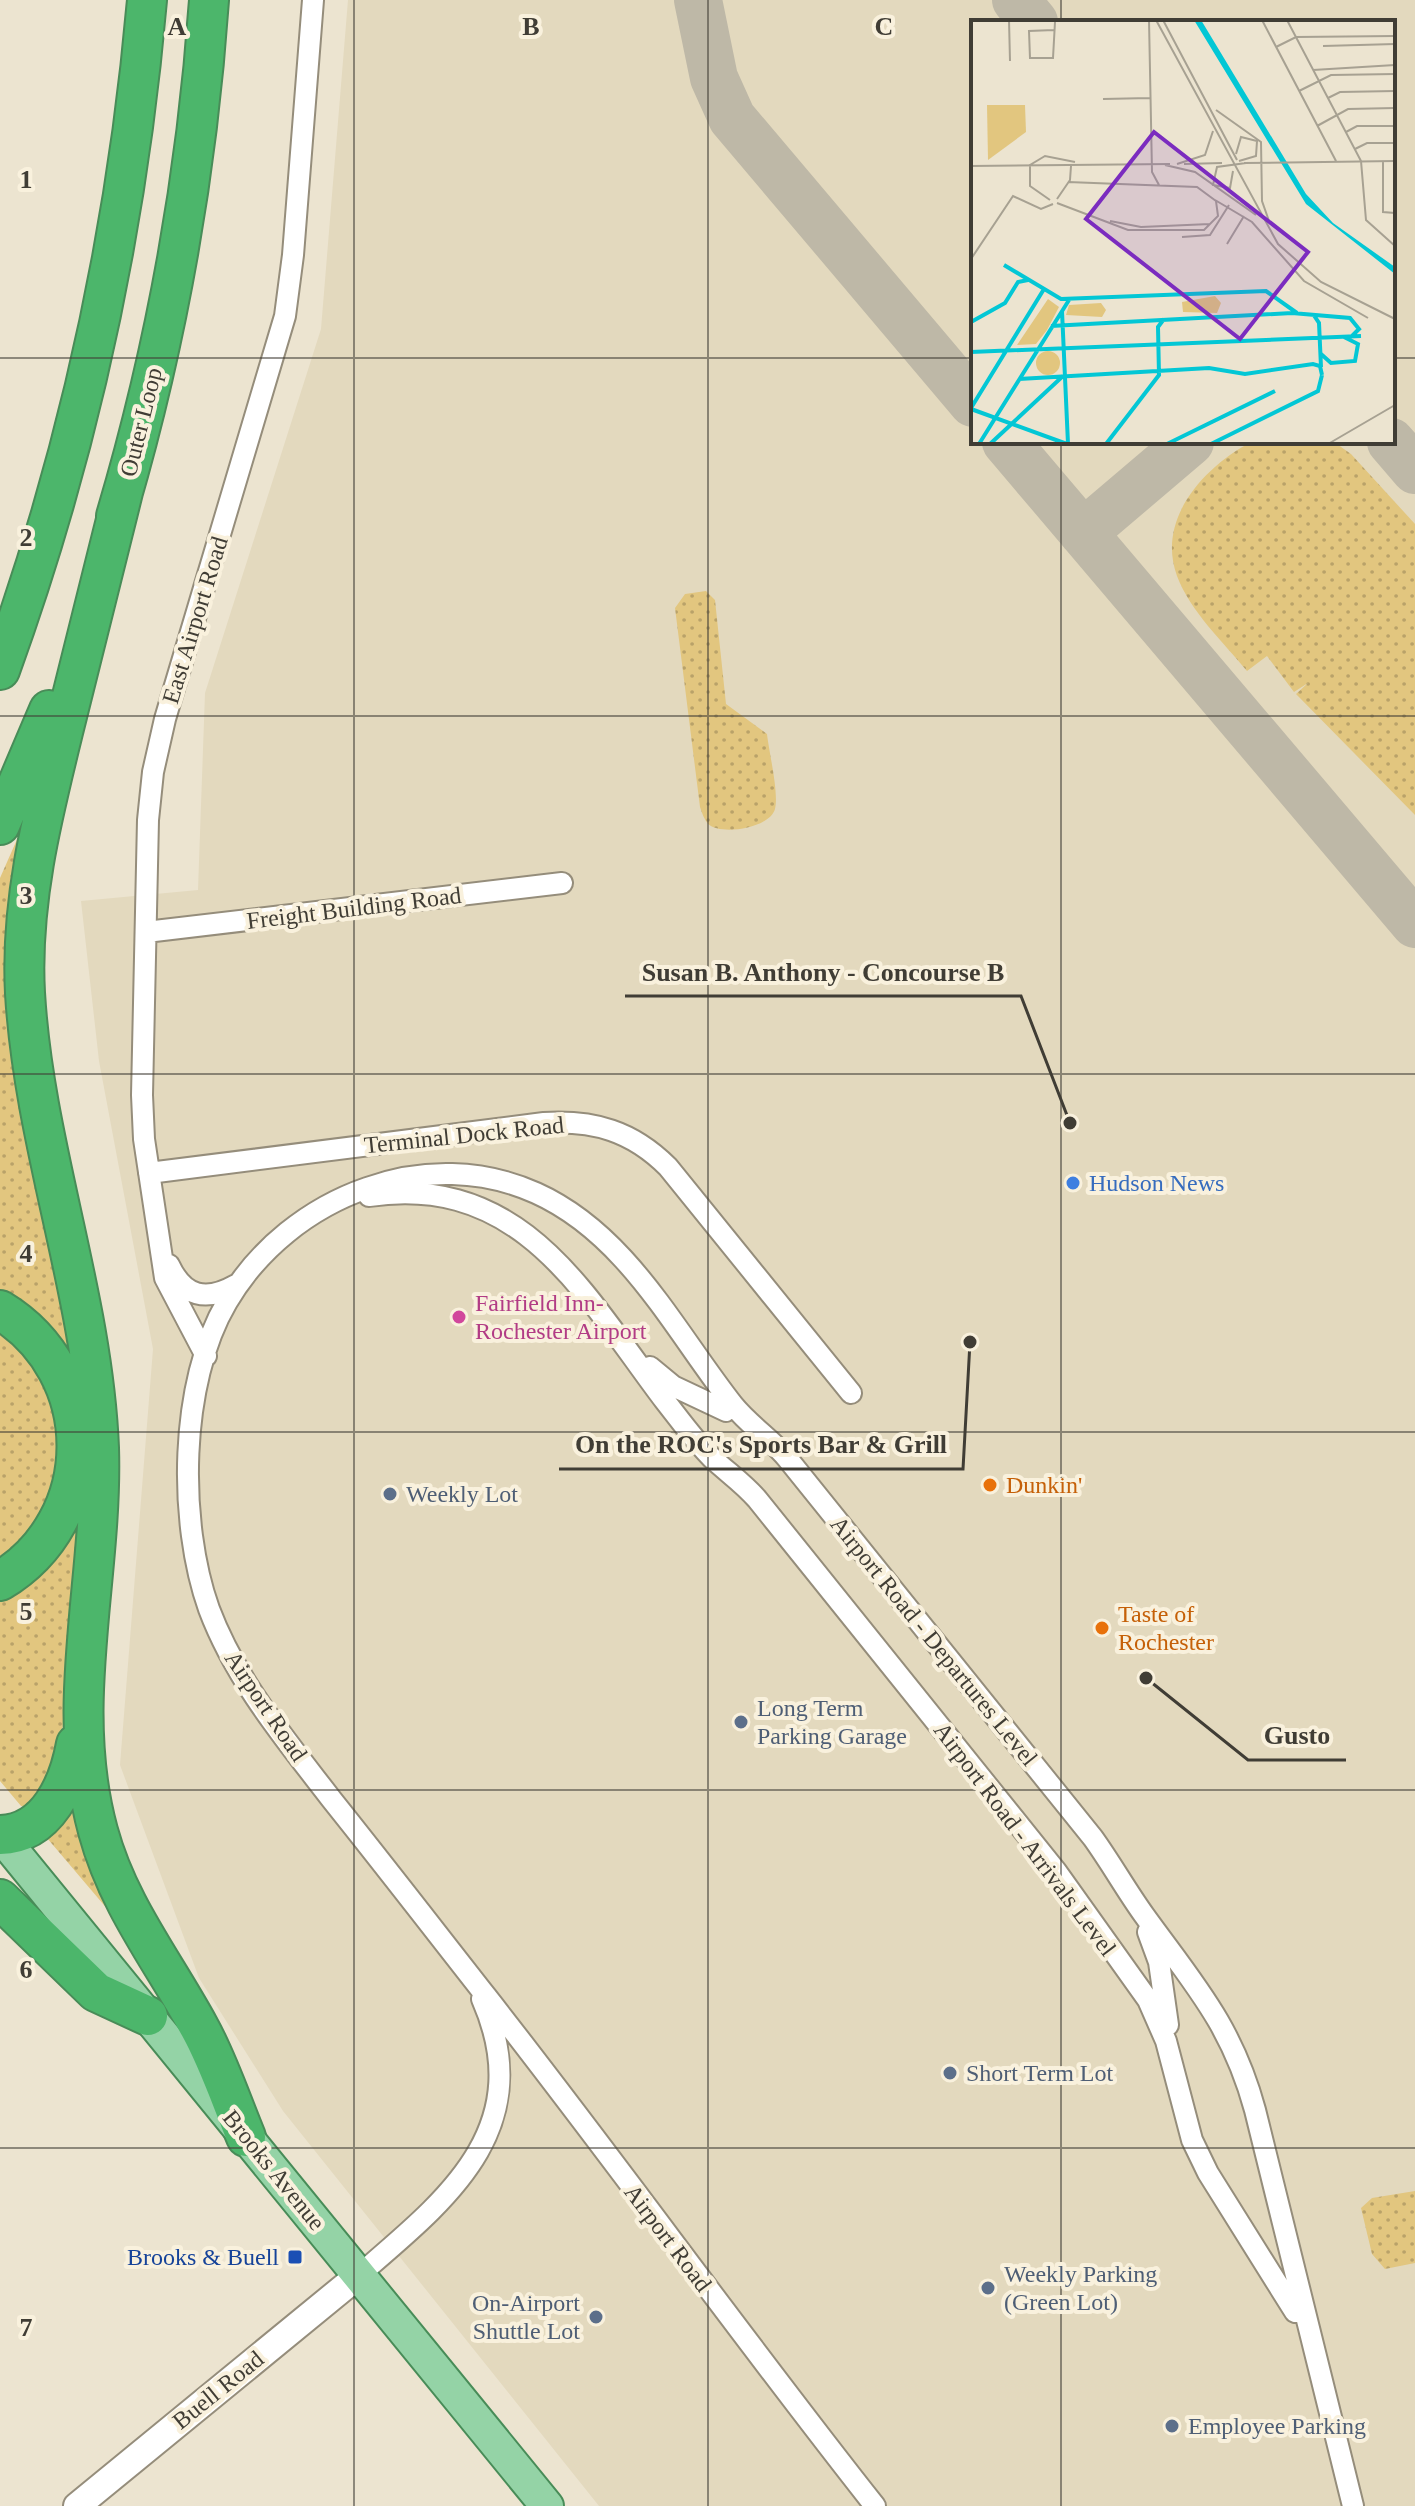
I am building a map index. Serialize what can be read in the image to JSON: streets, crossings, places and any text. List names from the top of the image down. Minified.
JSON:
{"streets":{"highway":["Outer Loop"],"main road":["Brooks Avenue"],"street":["East Airport Road","Freight Building Road","Terminal Dock Road","Airport Road - Departures Level","Airport Road","Airport Road - Arrivals Level","Buell Road"]},"crossings":[["East Airport Road","Freight Building Road"],["East Airport Road","Terminal Dock Road"],["East Airport Road","Airport Road"],["Airport Road - Departures Level","Airport Road"],["Airport Road - Departures Level","Airport Road - Arrivals Level"],["Airport Road","Airport Road - Arrivals Level"],["Airport Road","Brooks Avenue"],["Airport Road","Buell Road"],["Brooks Avenue","Buell Road"]],"places":{"other":["Susan B. Anthony - Concourse B","Hudson News","Fairfield Inn- Rochester Airport","On the ROC's Sports Bar & Grill","Dunkin'","Weekly Lot","Taste of Rochester","Gusto","Long Term Parking Garage","Short Term Lot","Weekly Parking (Green Lot)","On-Airport Shuttle Lot","Employee Parking"],"transit":["Brooks & Buell"]},"grid":{"columns":["A","B","C"],"rows":["1","2","3","4","5","6","7"]}}
